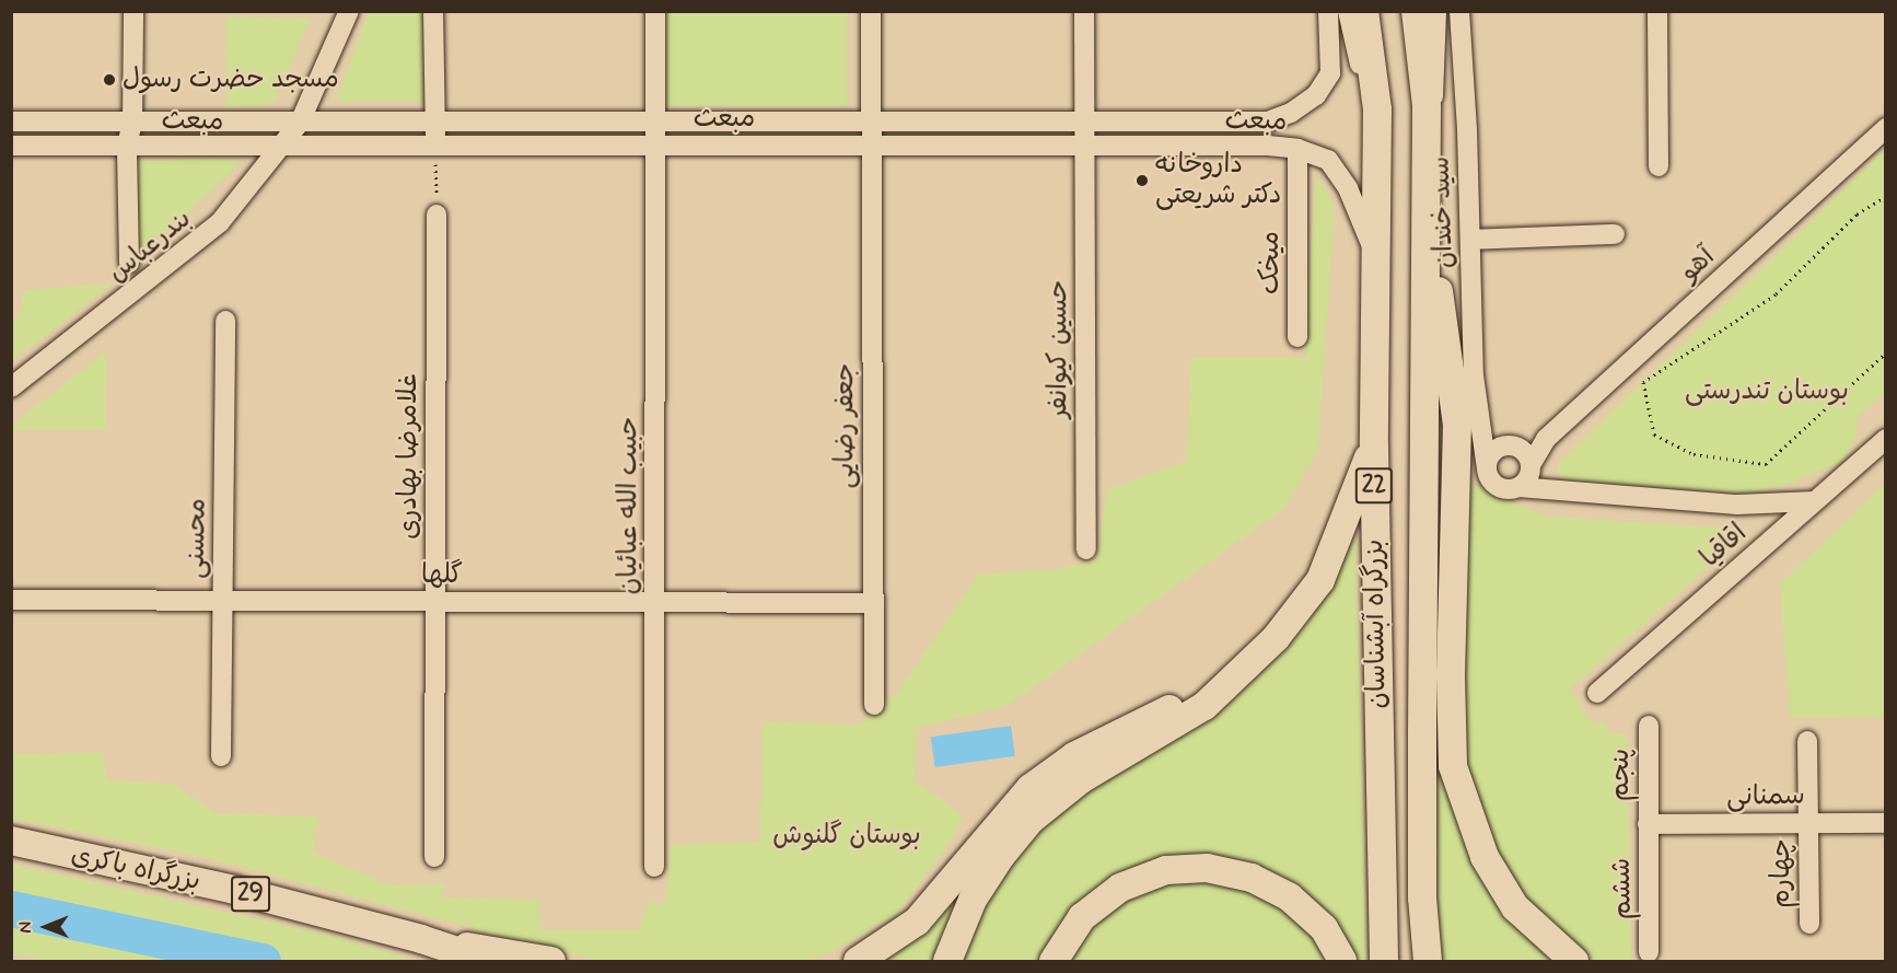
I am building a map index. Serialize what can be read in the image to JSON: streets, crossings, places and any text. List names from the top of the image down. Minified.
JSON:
{"streets":{"highway":["22","بزرگراه آبشناسان","بزرگراه باکری","29"],"street":["مبعث","سید خندان","بندرعباس","میخک","آهو","حسین کیوانفر","جعفر رضایی","غلامرضا بهادری","حبیب الله عبائیان","محسنی","اقاقیا","گلها","پنجم","سمنانی","چهارم","ششم"]},"crossings":[["مبعث","بندرعباس"],["مبعث","میخک"],["مبعث","حسین کیوانفر"],["مبعث","جعفر رضایی"],["مبعث","حبیب الله عبائیان"],["مبعث","بزرگراه آبشناسان"],["جعفر رضایی","گلها"],["غلامرضا بهادری","گلها"],["حبیب الله عبائیان","گلها"],["محسنی","گلها"],["پنجم","سمنانی"],["پنجم","ششم"],["سمنانی","چهارم"],["سمنانی","ششم"]],"parks":["بوستان تندرستی","بوستان گلنوش"],"places":["مسجد حضرت رسول","داروخانه دکتر شریعتی"],"north":"left"}
